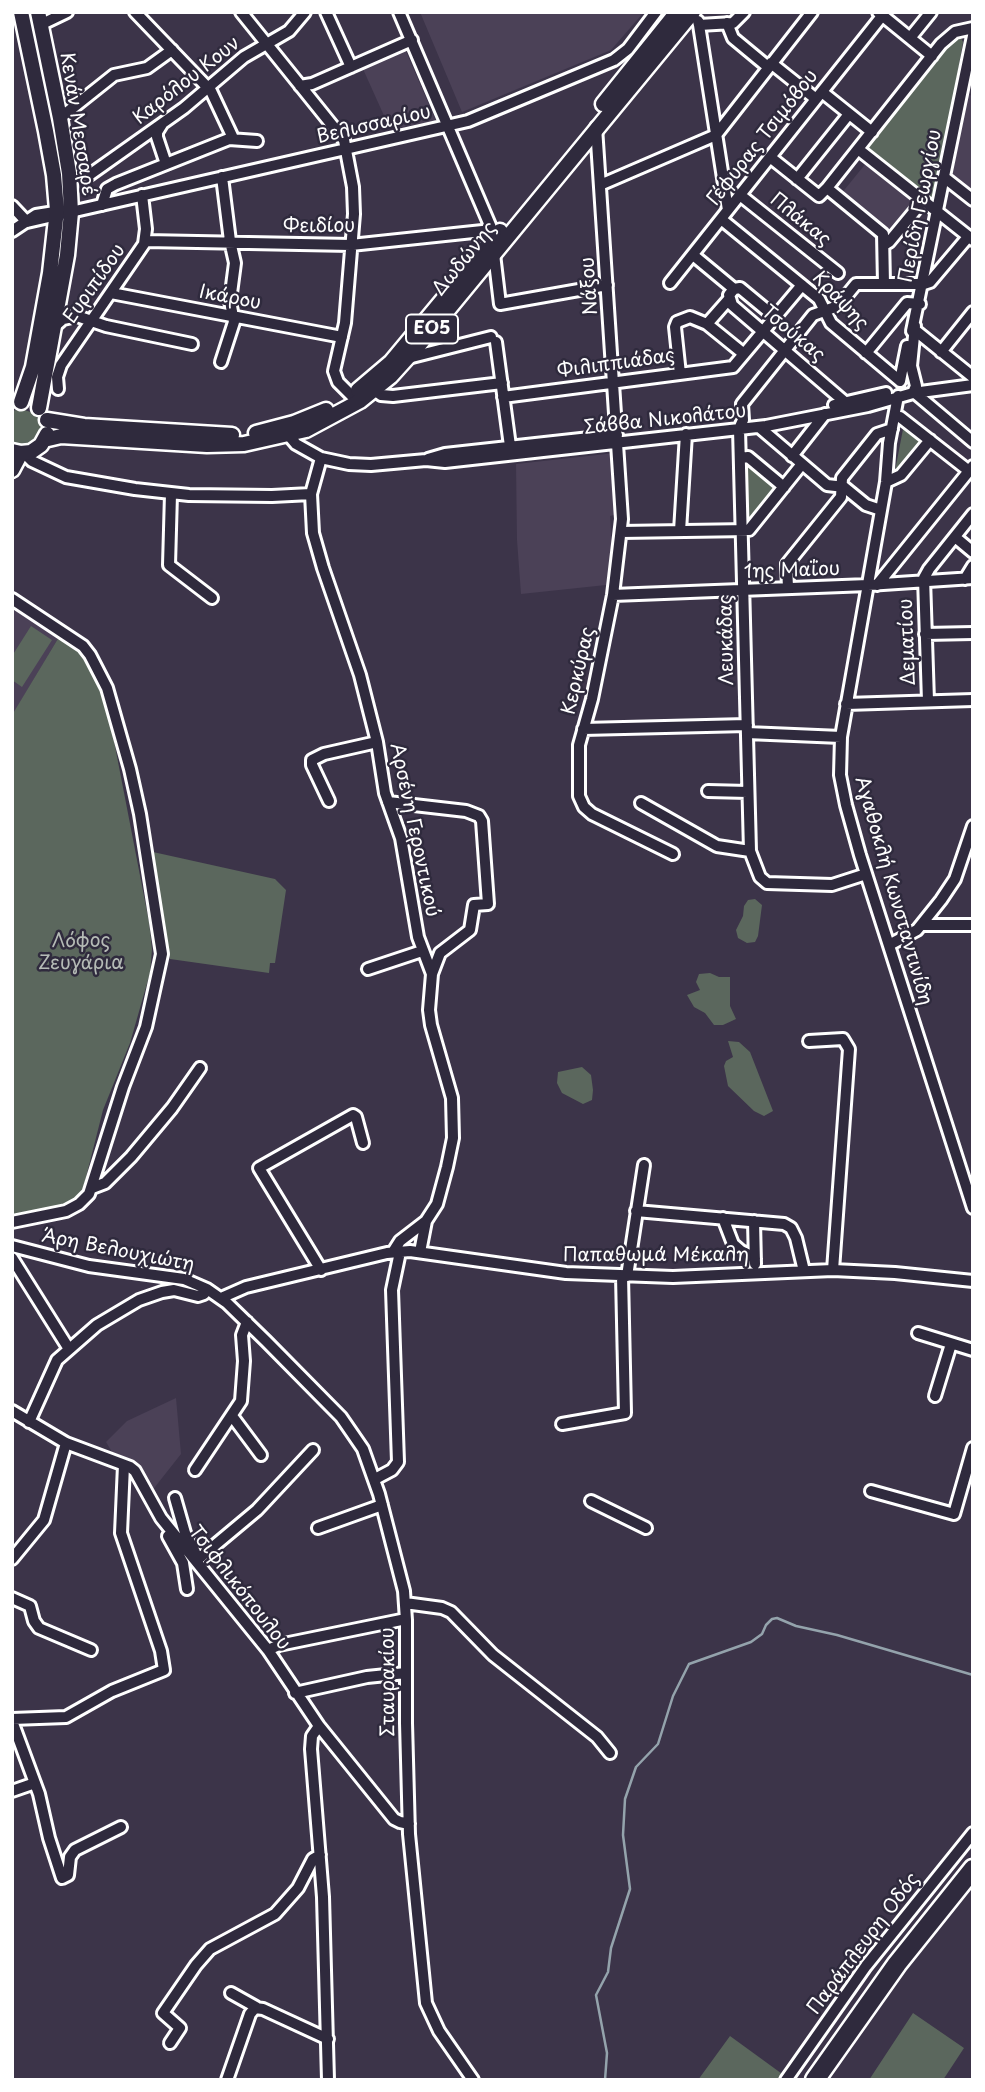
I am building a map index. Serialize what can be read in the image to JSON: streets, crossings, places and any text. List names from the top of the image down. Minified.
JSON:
{"streets":{"main road":["Κενάν Μεσσαρέ","Δωδώνης","ΕΟ5"],"street":["Καρόλου Κουν","Βελισσαρίου","Γέφυρας Τσιμόβου","Περίδη Γεωργίου","Πλάκας","Φειδίου","Ευριπίδου","Νάξου","Ικάρου","Κράψης","Τσούκας","Φιλιππιάδας","Σάββα Νικολάτου","1ης Μαΐου","Λευκάδας","Δεματίου","Κερκύρας","Αρσένη Γεροντικού","Αγαθοκλή Κωνσταντινίδη","Άρη Βελουχιώτη","Παπαθωμά Μέκαλη","Τσιφλικόπουλου","Σταυρακίου","Παράπλευρη Οδός"]},"crossings":[["Κενάν Μεσσαρέ","Βελισσαρίου"],["Κενάν Μεσσαρέ","Δωδώνης"],["Βελισσαρίου","Ευριπίδου"],["Γέφυρας Τσιμόβου","Πλάκας"],["Γέφυρας Τσιμόβου","Κράψης"],["Γέφυρας Τσιμόβου","Τσούκας"],["Περίδη Γεωργίου","Κράψης"],["Περίδη Γεωργίου","Σάββα Νικολάτου"],["Περίδη Γεωργίου","Λευκάδας"],["Περίδη Γεωργίου","Αγαθοκλή Κωνσταντινίδη"],["Φειδίου","Δωδώνης"],["Φειδίου","Ευριπίδου"],["Δωδώνης","Νάξου"],["Δωδώνης","Σάββα Νικολάτου"],["Ευριπίδου","Ικάρου"],["Νάξου","Φιλιππιάδας"],["Νάξου","Σάββα Νικολάτου"],["Νάξου","Κερκύρας"],["Κράψης","Σάββα Νικολάτου"],["Κράψης","Λευκάδας"],["Κράψης","Αγαθοκλή Κωνσταντινίδη"],["Τσούκας","Σάββα Νικολάτου"],["Τσούκας","Λευκάδας"],["Σάββα Νικολάτου","Λευκάδας"],["Σάββα Νικολάτου","Κερκύρας"],["Σάββα Νικολάτου","Αρσένη Γεροντικού"],["Σάββα Νικολάτου","Αγαθοκλή Κωνσταντινίδη"],["1ης Μαΐου","Λευκάδας"],["1ης Μαΐου","Δεματίου"],["1ης Μαΐου","Κερκύρας"],["1ης Μαΐου","Αγαθοκλή Κωνσταντινίδη"],["Αρσένη Γεροντικού","Παπαθωμά Μέκαλη"],["Άρη Βελουχιώτη","Παπαθωμά Μέκαλη"],["Άρη Βελουχιώτη","Σταυρακίου"],["Τσιφλικόπουλου","Σταυρακίου"]],"parks":["Λόφος Ζευγάρια"]}
